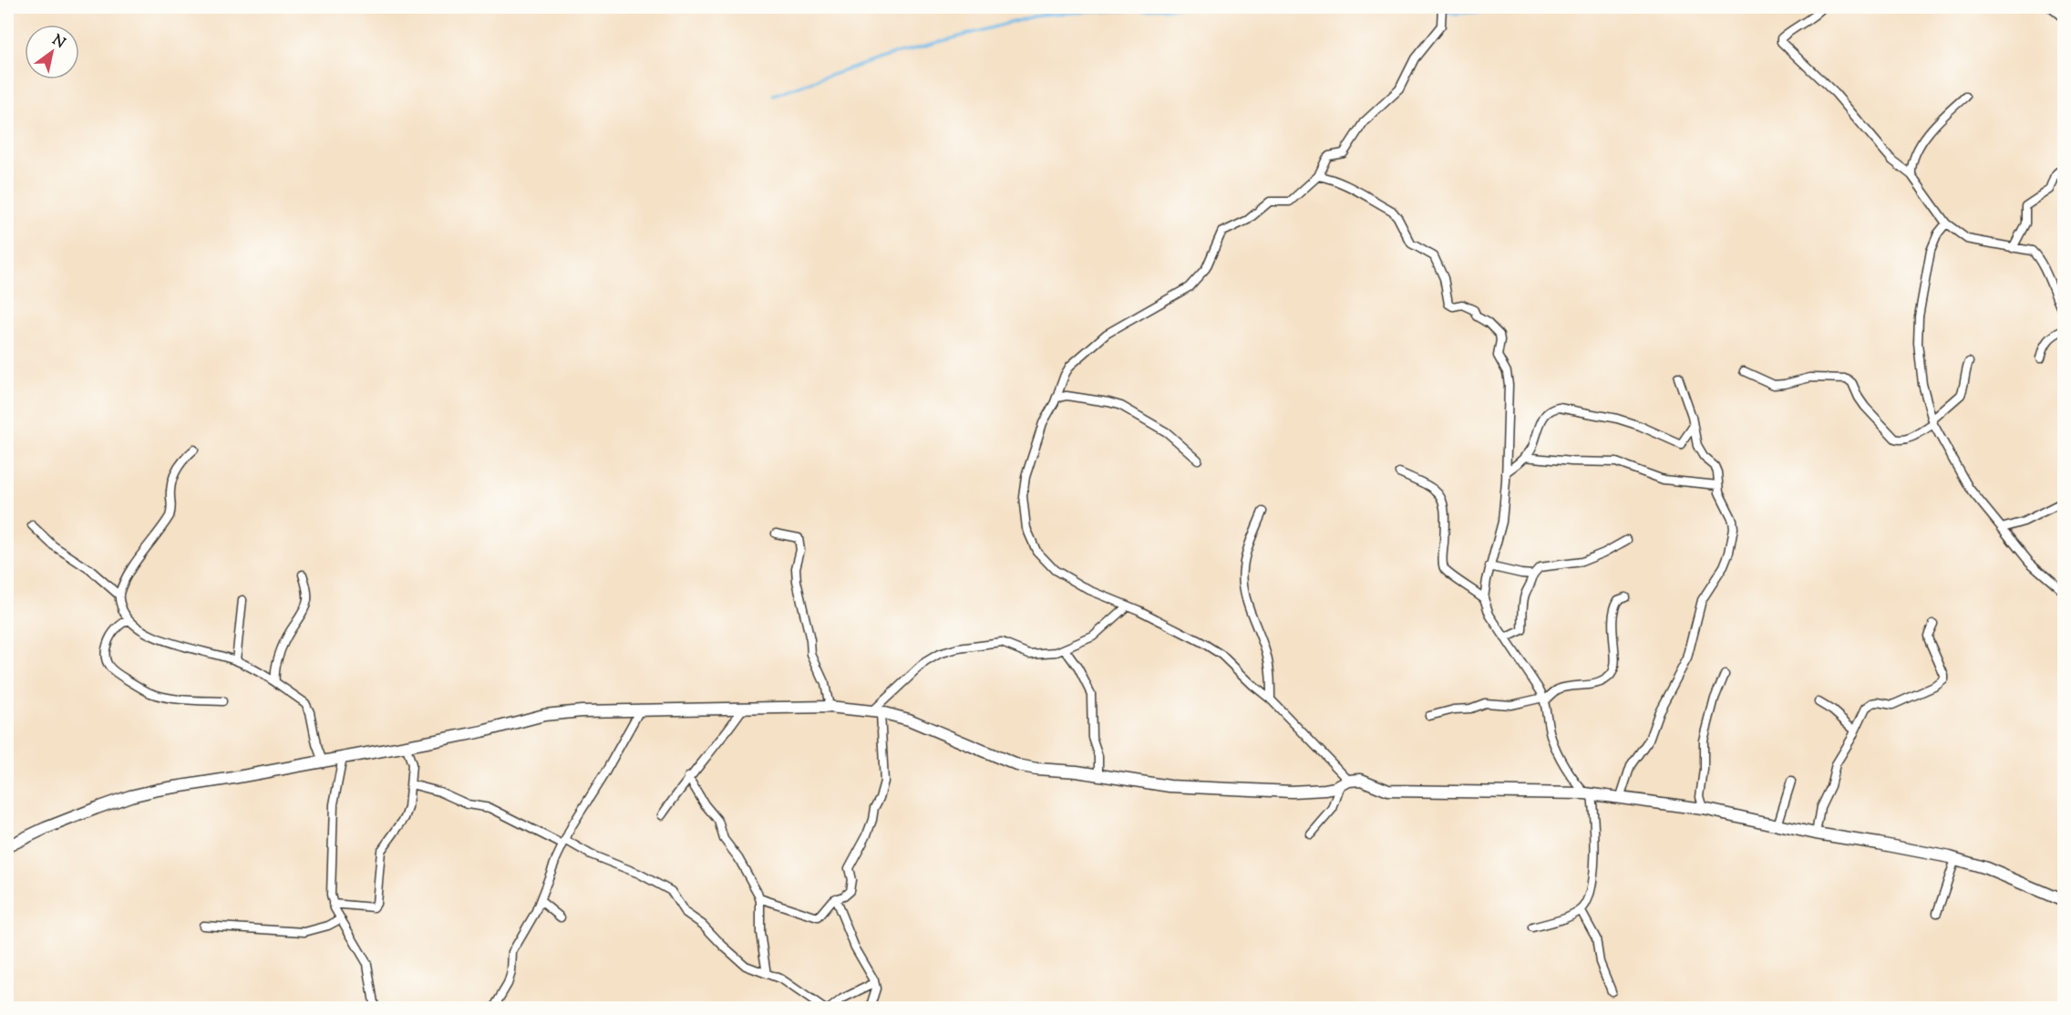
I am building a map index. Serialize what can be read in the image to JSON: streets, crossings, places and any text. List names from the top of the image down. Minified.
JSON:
{"north":"top right"}
